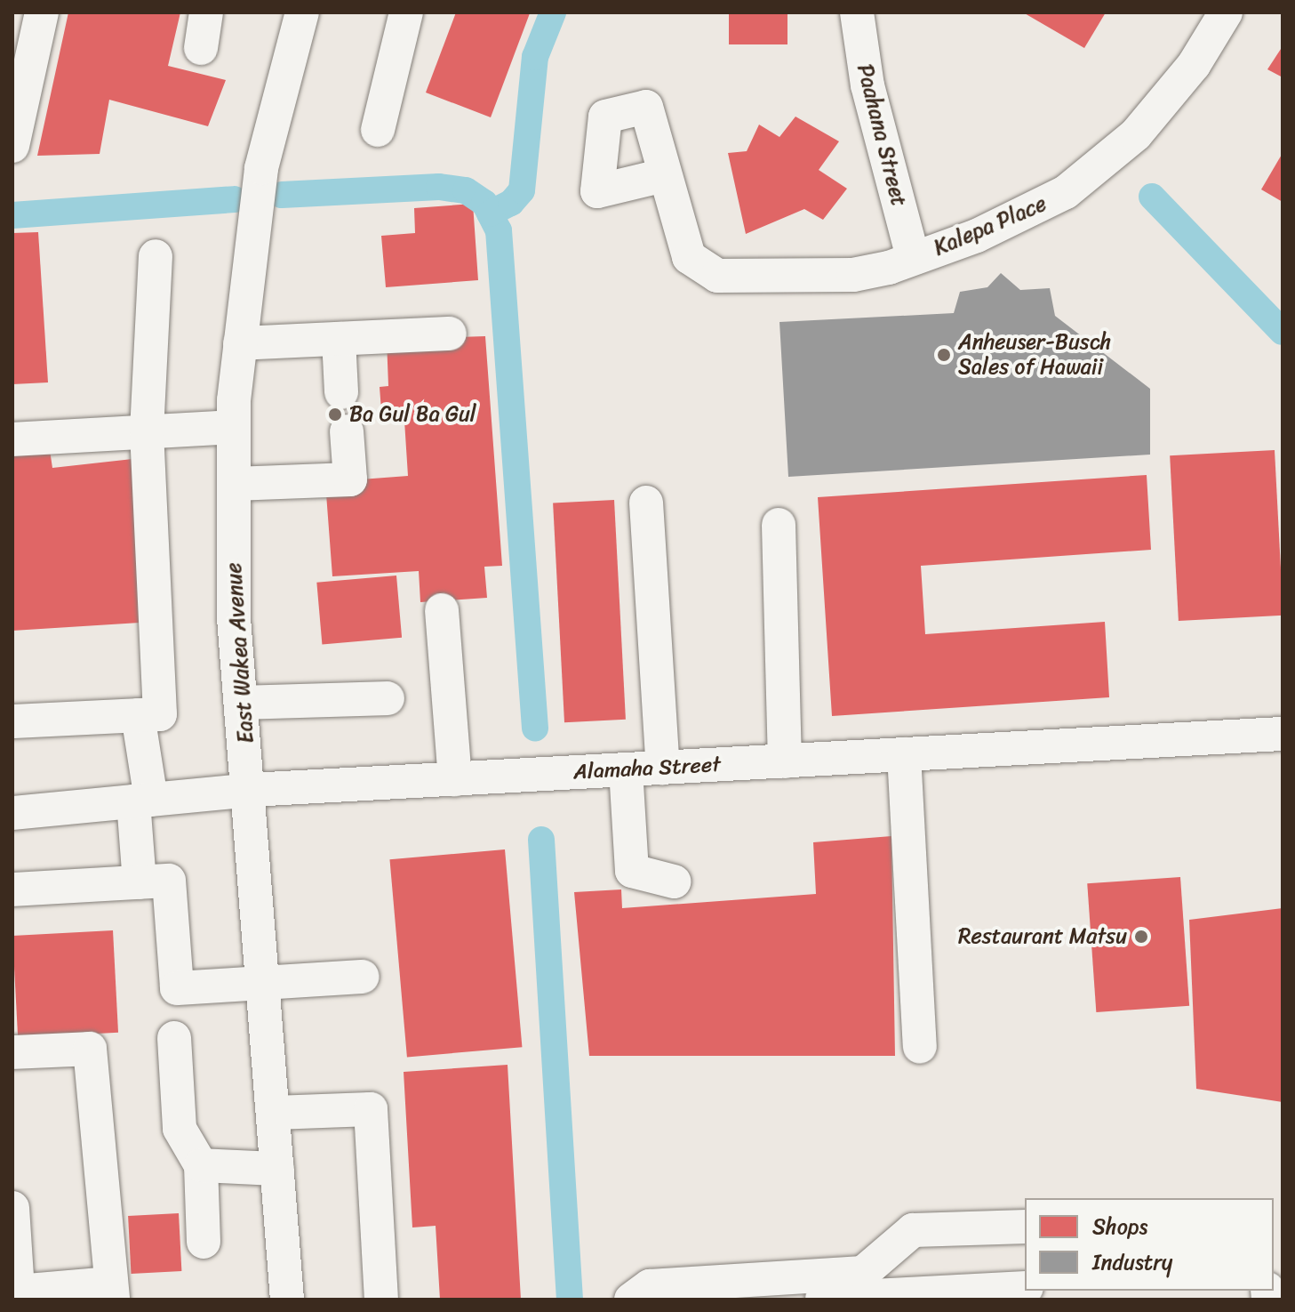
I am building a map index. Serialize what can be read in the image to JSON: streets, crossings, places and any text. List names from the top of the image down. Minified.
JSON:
{"streets":{"street":["Paahana Street","Kalepa Place","East Wakea Avenue","Alamaha Street"]},"crossings":[["Paahana Street","Kalepa Place"],["East Wakea Avenue","Alamaha Street"]],"places":["Anheuser-Busch Sales of Hawaii","Ba Gul Ba Gul","Restaurant Matsu"],"legend":["Shops","Industry"]}
